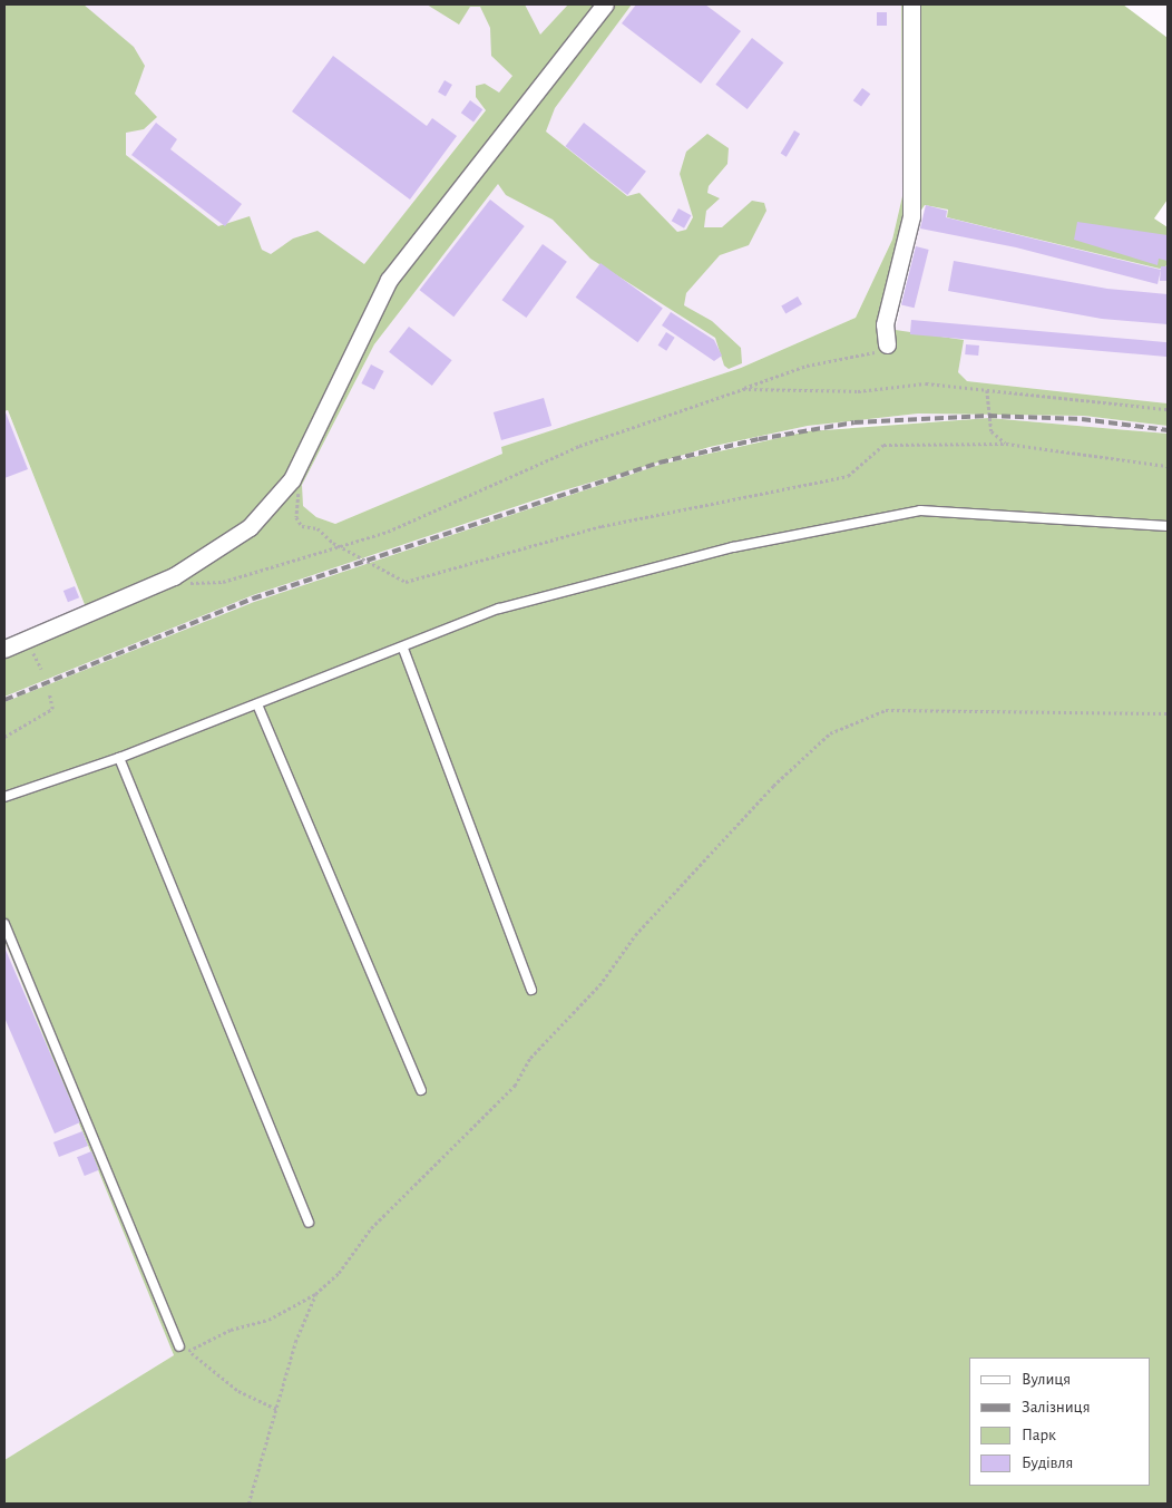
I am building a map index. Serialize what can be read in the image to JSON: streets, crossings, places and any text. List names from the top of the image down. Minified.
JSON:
{"legend":["Вулиця","Залізниця","Парк","Будівля"]}
